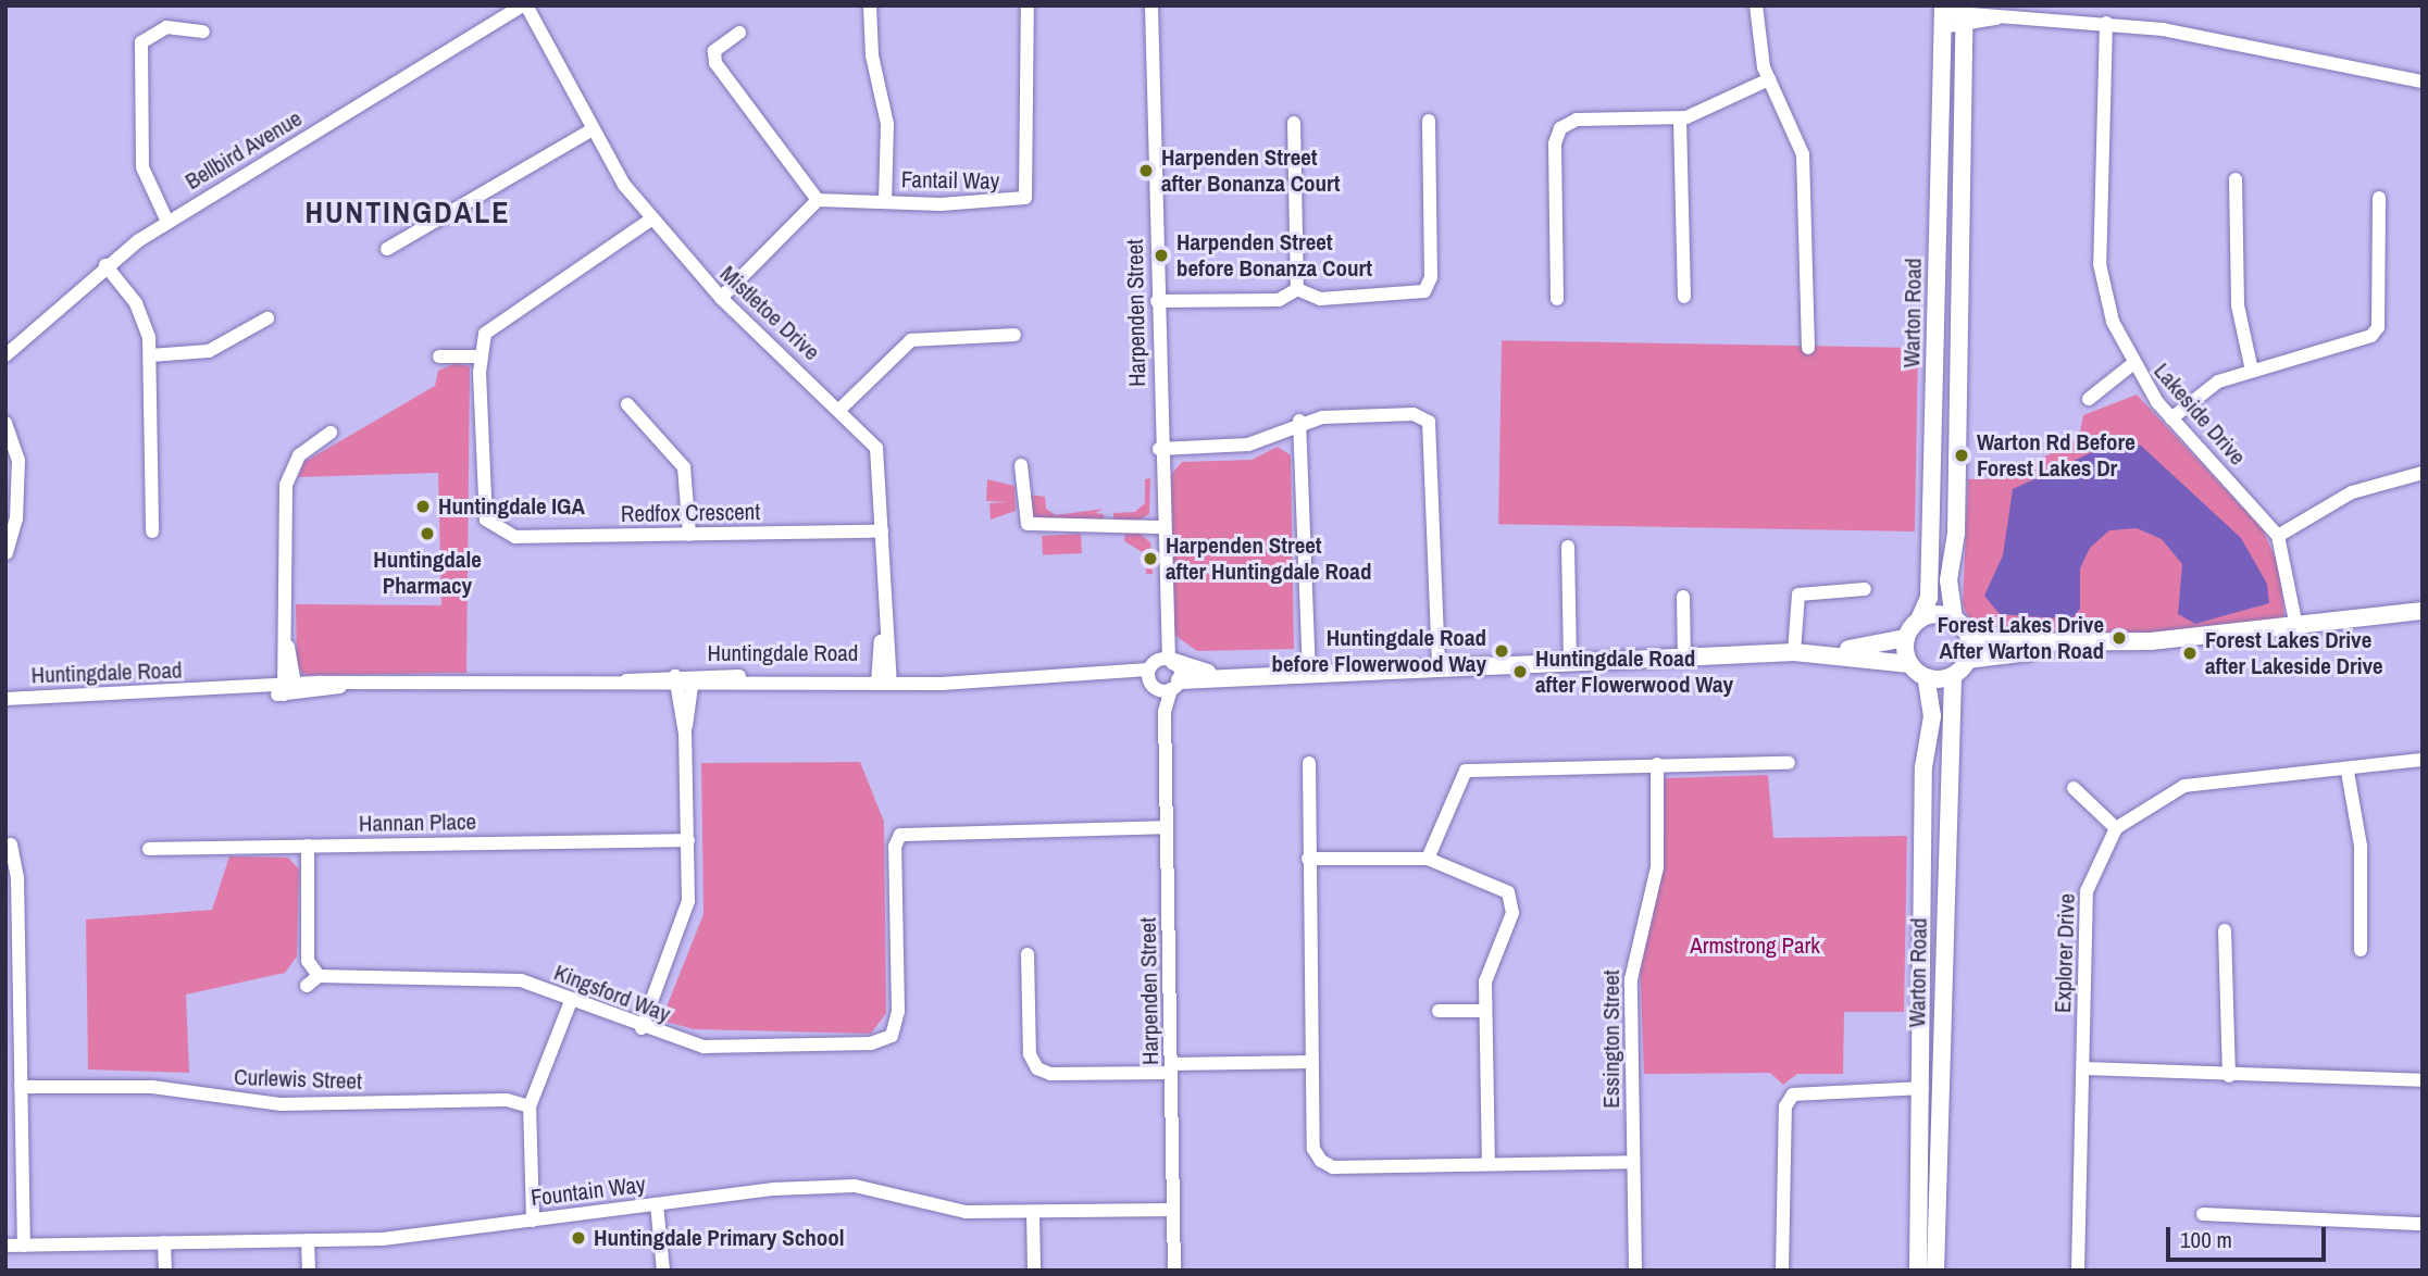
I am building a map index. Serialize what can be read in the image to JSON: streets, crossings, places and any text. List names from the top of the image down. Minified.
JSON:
{"streets":{"main road":["Warton Road"],"street":["Bellbird Avenue","Fantail Way","Mistletoe Drive","Harpenden Street","Lakeside Drive","Redfox Crescent","Huntingdale Road","Hannan Place","Explorer Drive","Kingsford Way","Essington Street","Curlewis Street","Fountain Way"]},"crossings":[["Bellbird Avenue","Mistletoe Drive"],["Mistletoe Drive","Redfox Crescent"],["Mistletoe Drive","Huntingdale Road"],["Harpenden Street","Huntingdale Road"],["Harpenden Street","Kingsford Way"],["Harpenden Street","Fountain Way"]],"districts":["HUNTINGDALE"],"parks":["Armstrong Park"],"places":["Harpenden Street after Bonanza Court","Harpenden Street before Bonanza Court","Warton Rd Before Forest Lakes Dr","Huntingdale IGA","Huntingdale Pharmacy","Harpenden Street after Huntingdale Road","Forest Lakes Drive After Warton Road","Huntingdale Road before Flowerwood Way","Forest Lakes Drive after Lakeside Drive","Huntingdale Road after Flowerwood Way","Huntingdale Primary School"],"scale_bar":"100 m"}
